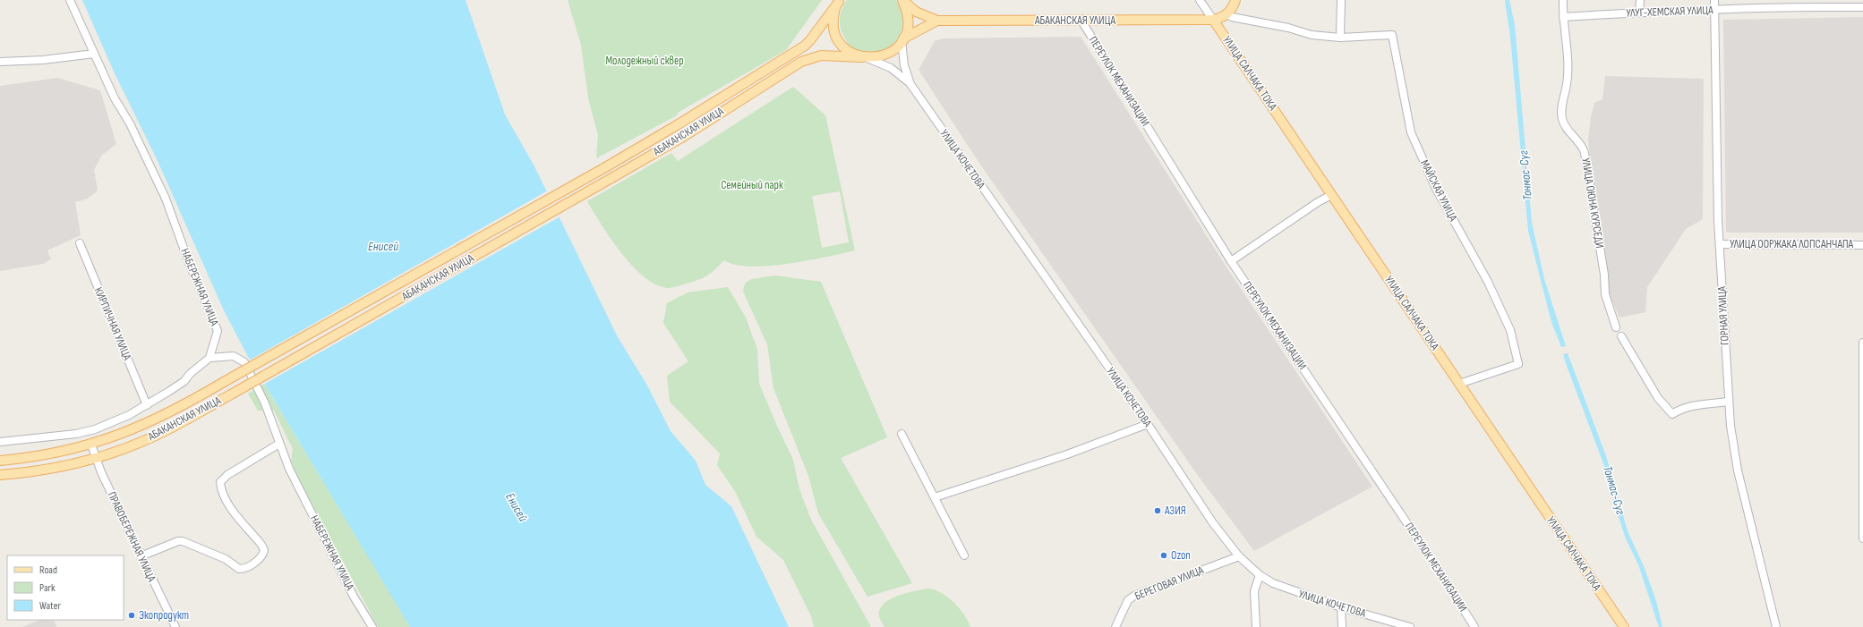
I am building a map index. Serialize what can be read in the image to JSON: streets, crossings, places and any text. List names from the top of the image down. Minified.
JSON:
{"streets":{"main road":["АБАКАНСКАЯ УЛИЦА","УЛИЦА САЛЧАКА ТОКА"],"street":["УЛУГ-ХЕМСКАЯ УЛИЦА","ПЕРЕУЛОК МЕХАНИЗАЦИИ","УЛИЦА КОЧЕТОВА","МАЙСКАЯ УЛИЦА","УЛИЦА ОЮНА КУРСЕДИ","УЛИЦА ООРЖАКА ЛОПСАНЧАПА","НАБЕРЕЖНАЯ УЛИЦА","ГОРНАЯ УЛИЦА","КИРПИЧНАЯ УЛИЦА","ПРАВОБЕРЕЖНАЯ УЛИЦА","БЕРЕГОВАЯ УЛИЦА"]},"crossings":[["УЛУГ-ХЕМСКАЯ УЛИЦА","УЛИЦА ОЮНА КУРСЕДИ"],["УЛУГ-ХЕМСКАЯ УЛИЦА","ГОРНАЯ УЛИЦА"],["АБАКАНСКАЯ УЛИЦА","УЛИЦА САЛЧАКА ТОКА"],["АБАКАНСКАЯ УЛИЦА","ПЕРЕУЛОК МЕХАНИЗАЦИИ"],["АБАКАНСКАЯ УЛИЦА","УЛИЦА КОЧЕТОВА"],["АБАКАНСКАЯ УЛИЦА","ПРАВОБЕРЕЖНАЯ УЛИЦА"],["УЛИЦА САЛЧАКА ТОКА","МАЙСКАЯ УЛИЦА"],["УЛИЦА КОЧЕТОВА","БЕРЕГОВАЯ УЛИЦА"],["УЛИЦА ООРЖАКА ЛОПСАНЧАПА","ГОРНАЯ УЛИЦА"]],"water":["Тонмас-Суг","Енисей"],"parks":["Молодежный сквер","Семейный парк"],"places":["АЗИЯ","Ozon","Экопродукт"],"legend":["Road","Park","Water"]}
